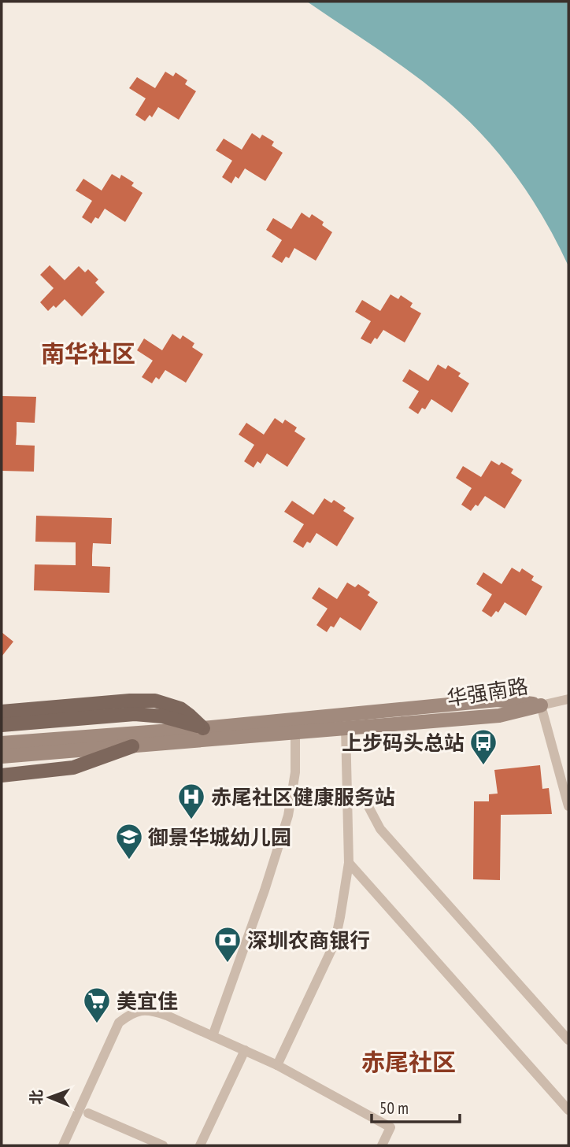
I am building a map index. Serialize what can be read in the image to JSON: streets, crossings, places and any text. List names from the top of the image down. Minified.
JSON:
{"streets":{"main road":["华强南路"]},"districts":["南华社区","赤尾社区"],"places":{"bus stop":["上步码头总站"],"hospital":["赤尾社区健康服务站"],"school or university":["御景华城幼儿园"],"bank":["深圳农商银行"],"supermarket":["美宜佳"]},"scale_bar":"50 m","north":"left"}
